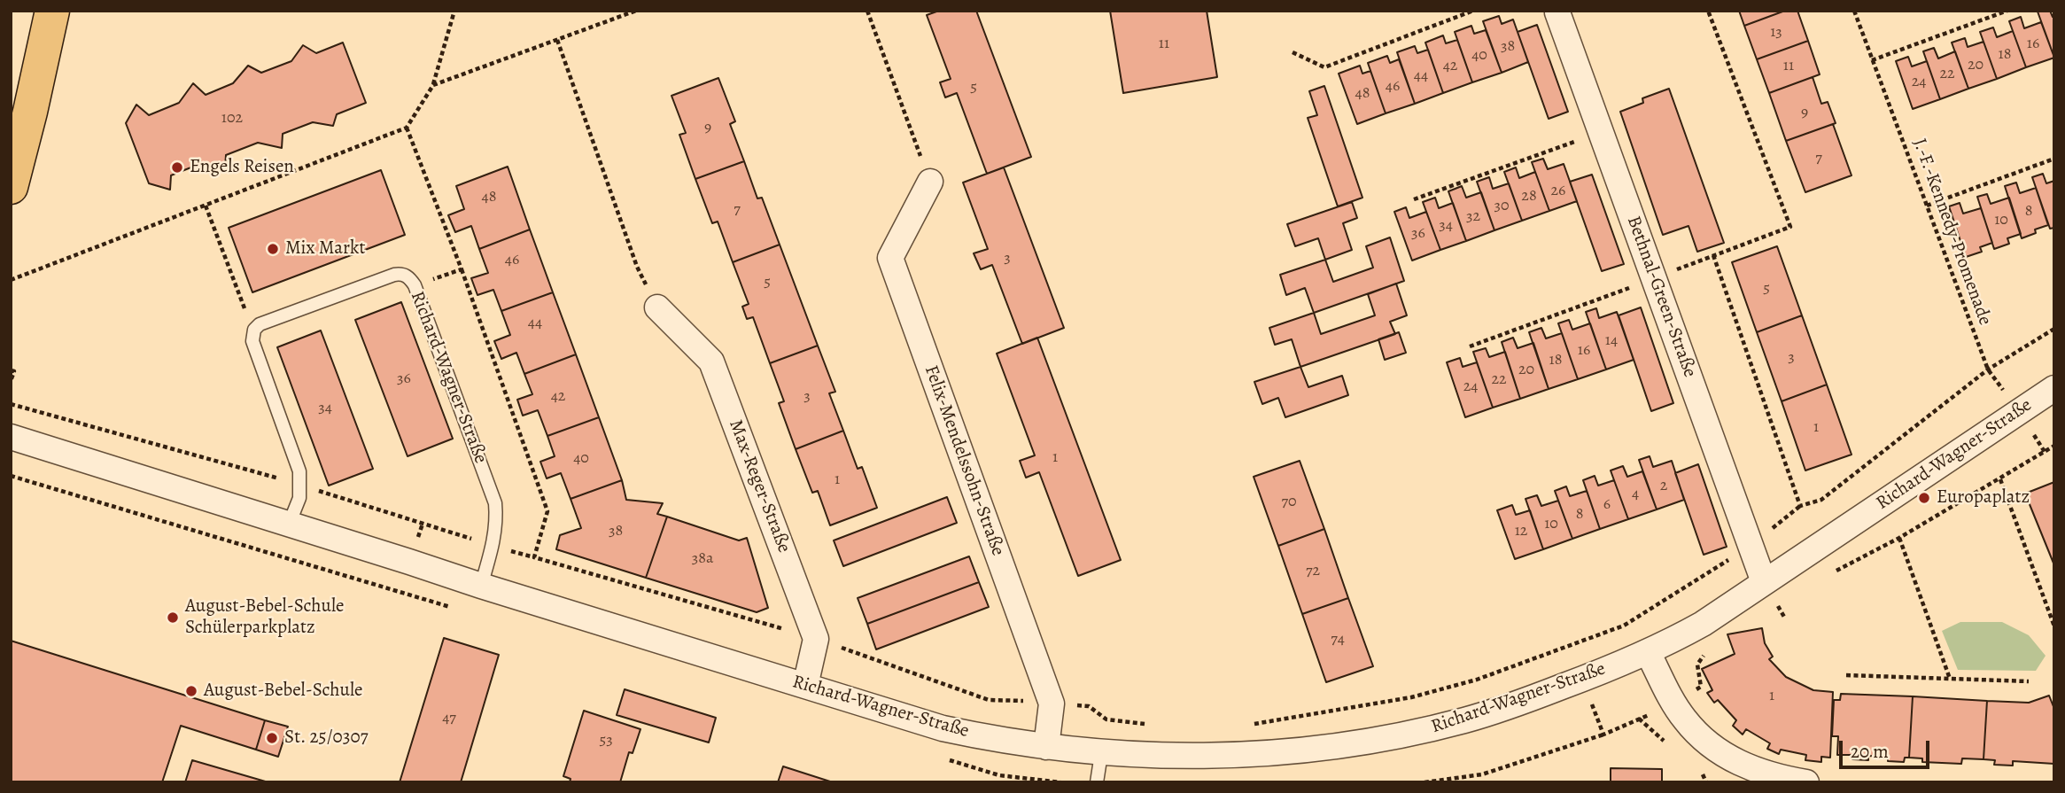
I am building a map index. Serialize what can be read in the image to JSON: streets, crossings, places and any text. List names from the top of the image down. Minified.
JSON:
{"streets":{"street":["Bethnal-Green-Straße","Richard-Wagner-Straße","Felix-Mendelssohn-Straße","Max-Reger-Straße"],"path":["J.-F.-Kennedy-Promenade"]},"crossings":[["J.-F.-Kennedy-Promenade","Richard-Wagner-Straße"],["Bethnal-Green-Straße","Richard-Wagner-Straße"],["Richard-Wagner-Straße","Felix-Mendelssohn-Straße"]],"places":["Engels Reisen","Mix Markt","Europaplatz","August-Bebel-Schule Schülerparkplatz","August-Bebel-Schule","St. 25/0307"],"house_numbers":["13","11","16","38","18","40","20","42","11","22","44","24","46","5","48","9","102","9","7","26","28","48","30","7","8","32","10","34","36","3","46","5","5","44","14","16","3","18","20","36","22","24","42","3","34","1","1","40","1","2","4","70","6","8","10","38","12","38a","72","74","1","47","53"],"scale_bar":"20 m"}
